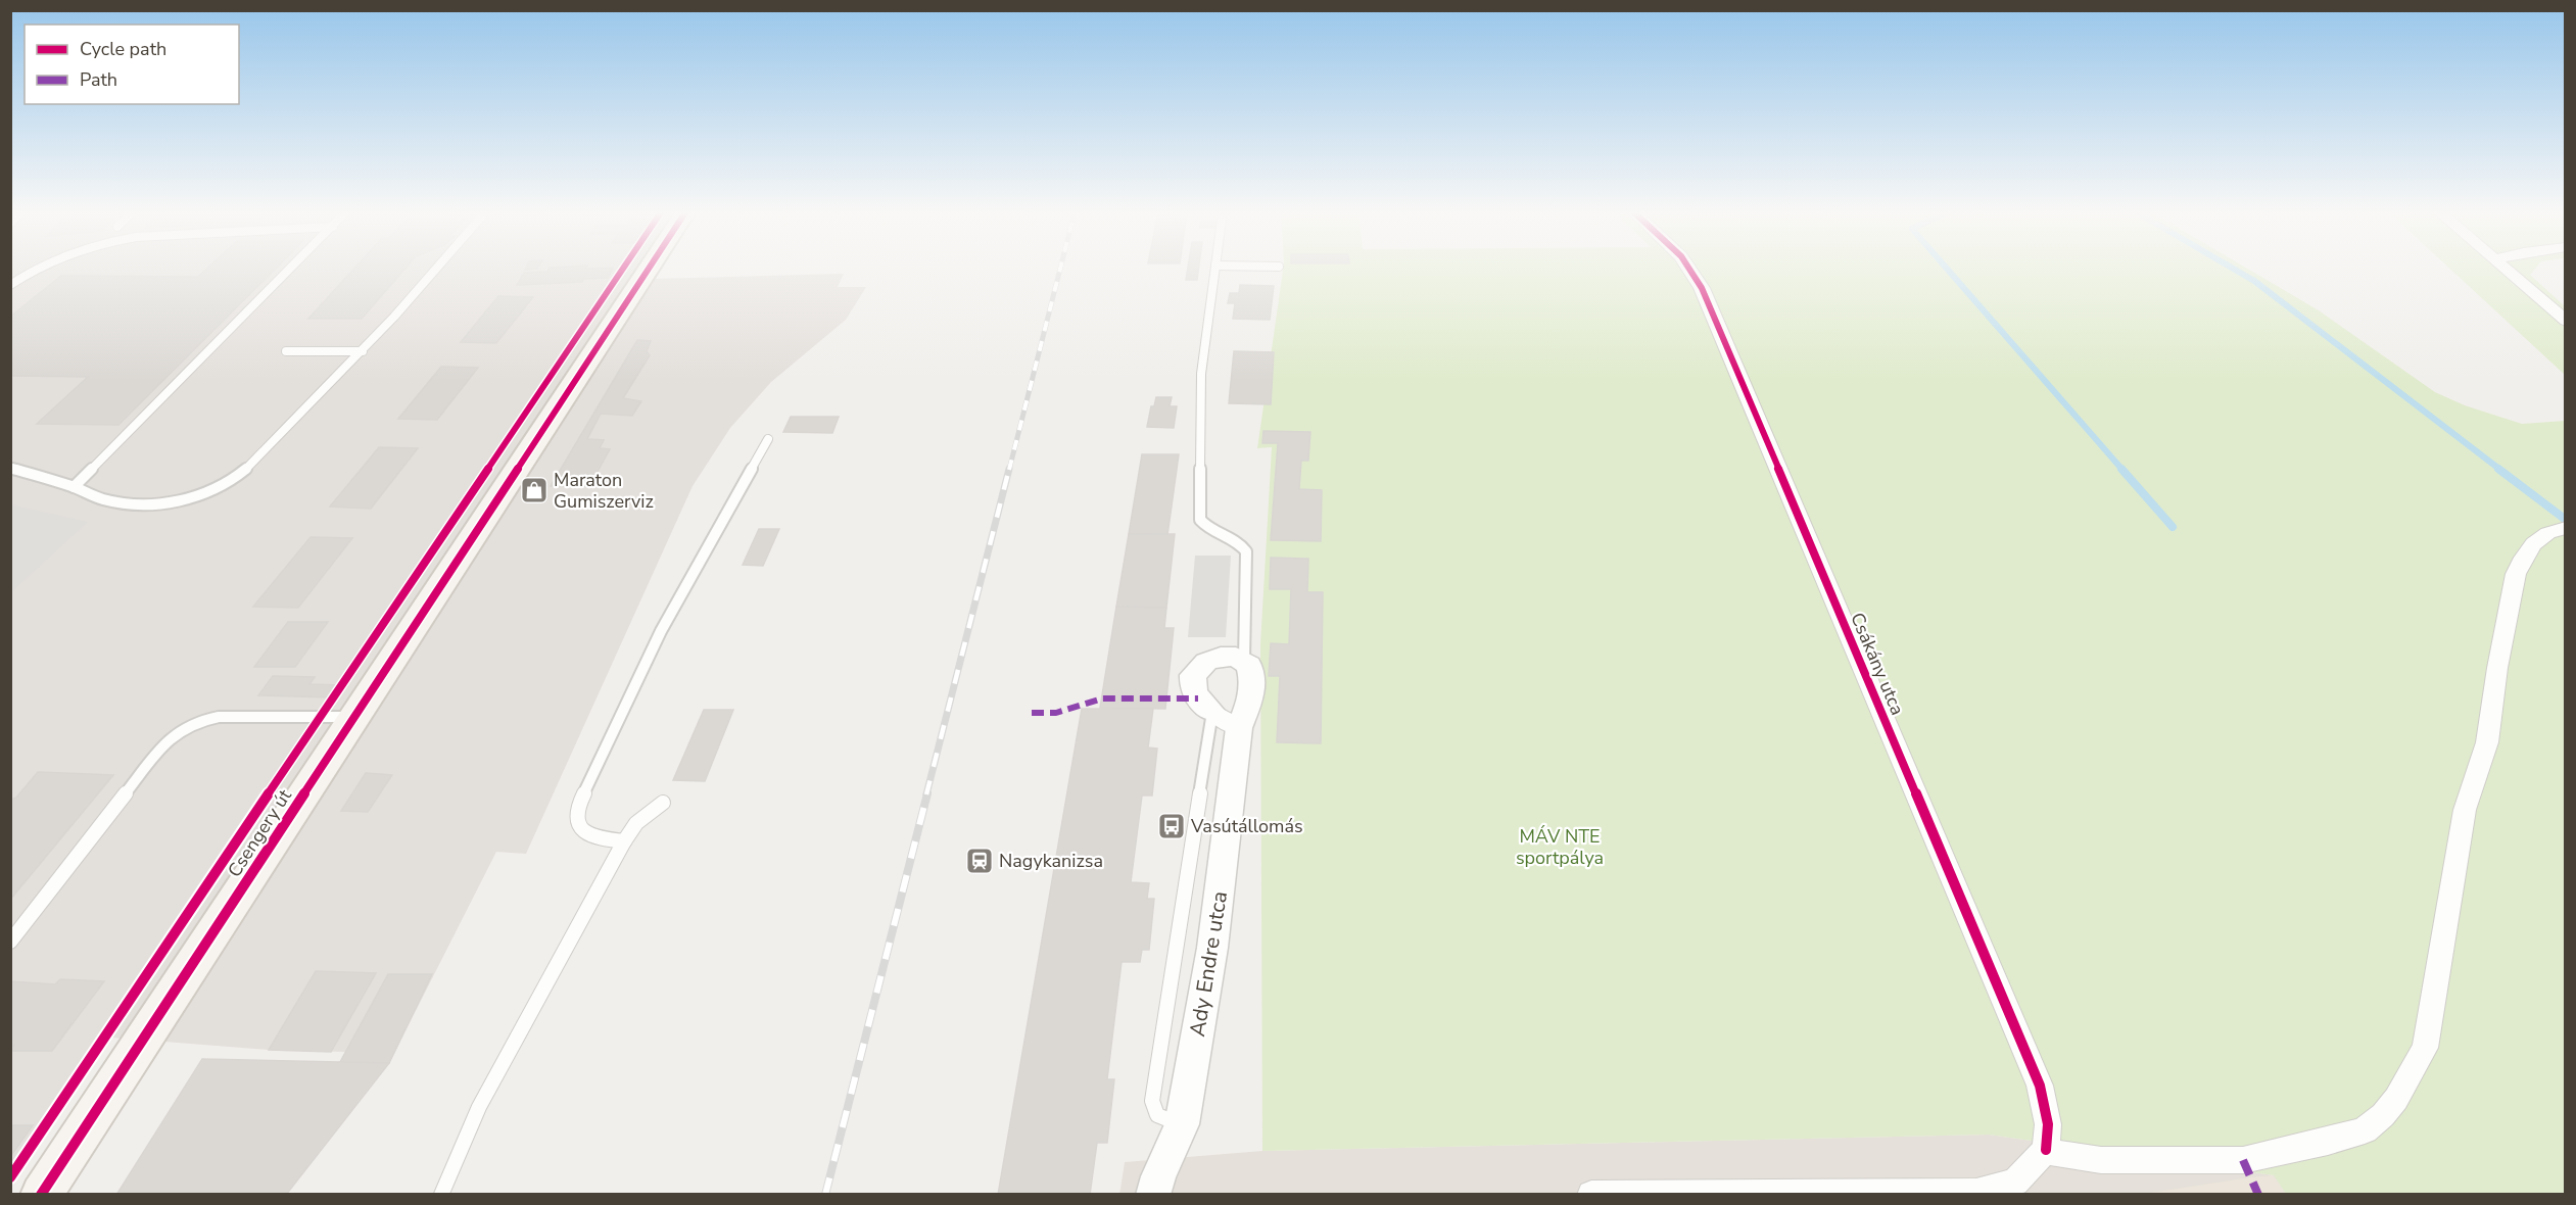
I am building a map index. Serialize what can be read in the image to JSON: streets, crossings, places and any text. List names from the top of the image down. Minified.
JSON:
{"streets":{"main road":["Csengery út"],"street":["Csákány utca","Ady Endre utca"]},"parks":["MÁV NTE sportpálya"],"places":{"shop":["Maraton Gumiszerviz"],"bus stop":["Vasútállomás"],"station":["Nagykanizsa"]},"legend":["Cycle path","Path"]}
